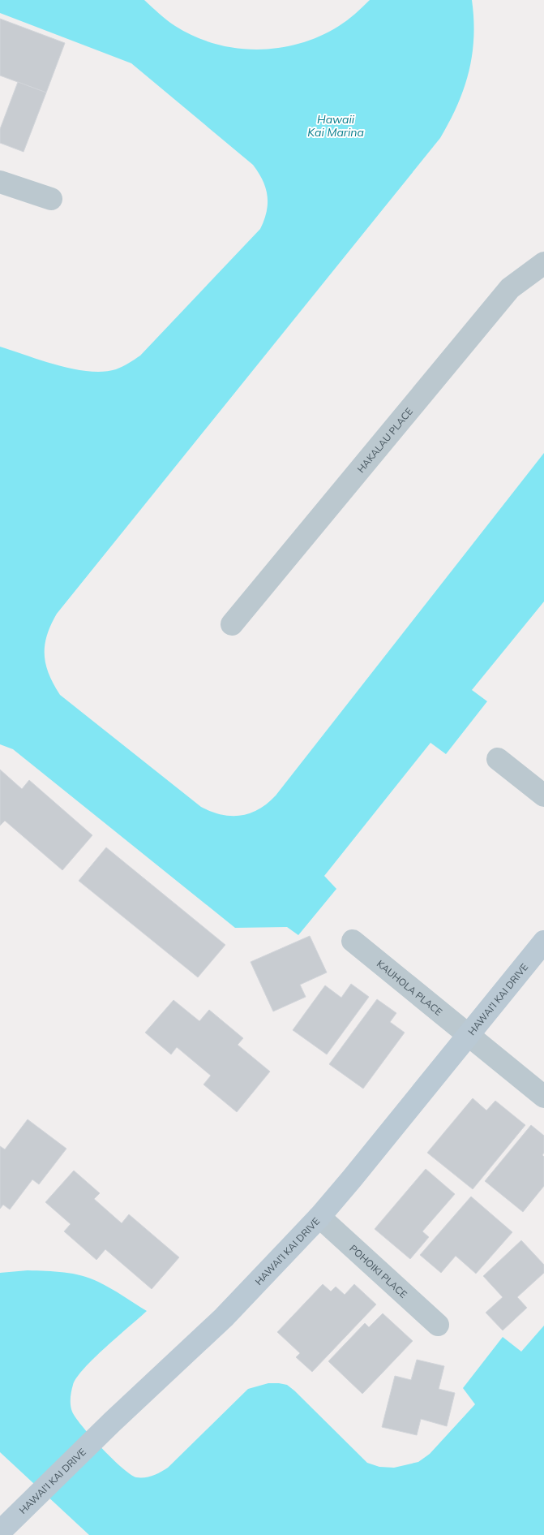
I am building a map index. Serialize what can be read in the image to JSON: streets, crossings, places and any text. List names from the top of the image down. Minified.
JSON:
{"streets":{"main road":["HAWAI’I KAI DRIVE"],"street":["HAKALAU PLACE","KAUHOLA PLACE","POHOIKI PLACE"]},"crossings":[["KAUHOLA PLACE","HAWAI’I KAI DRIVE"],["HAWAI’I KAI DRIVE","POHOIKI PLACE"]],"water":["Hawaii Kai Marina"]}
